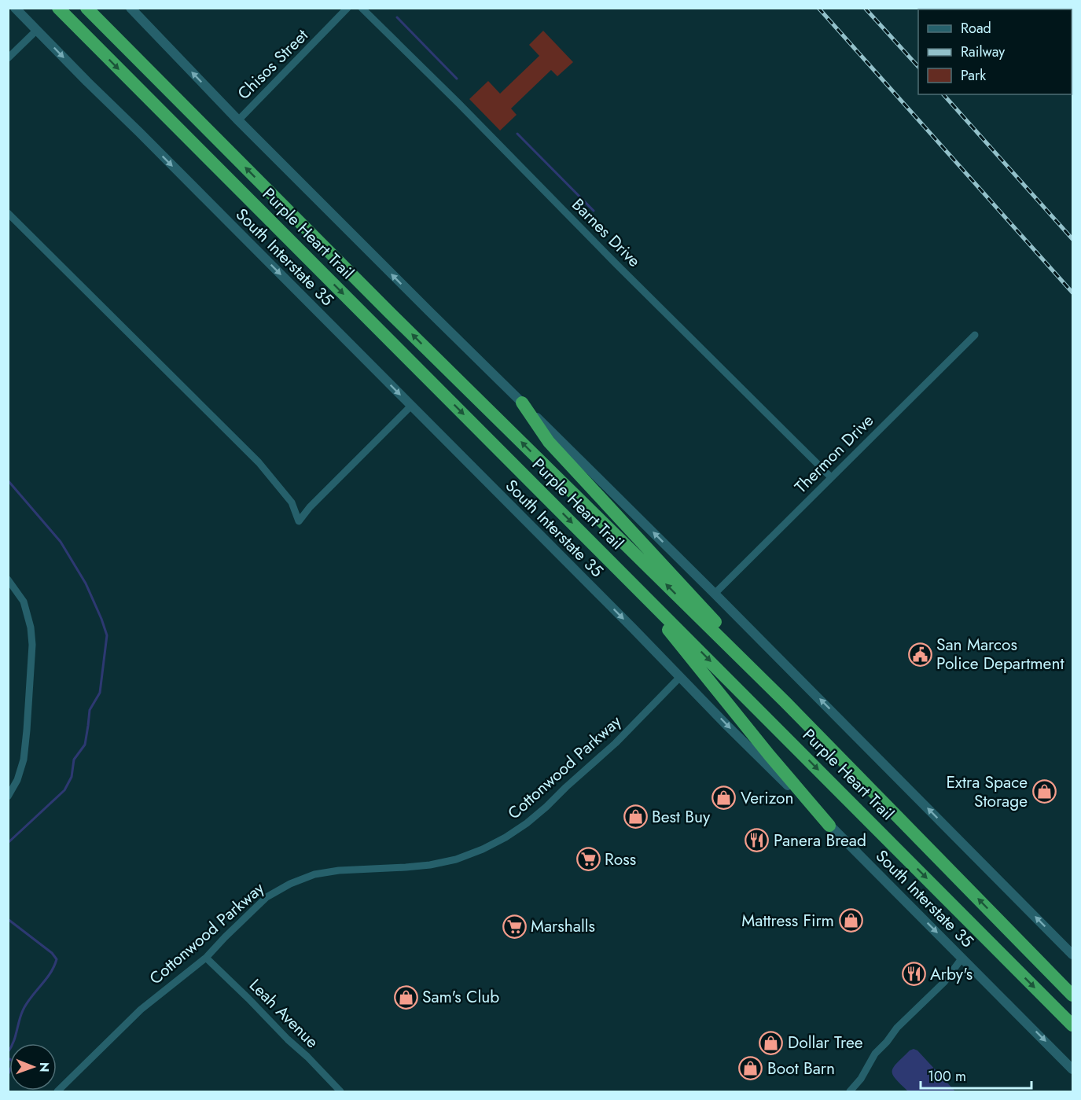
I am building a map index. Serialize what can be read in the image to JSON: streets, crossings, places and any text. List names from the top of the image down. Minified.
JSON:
{"streets":{"highway":["Purple Heart Trail"],"main road":["South Interstate 35"],"street":["Chisos Street","Barnes Drive","Thermon Drive","Cottonwood Parkway","Leah Avenue"]},"crossings":[["Barnes Drive","Thermon Drive"],["South Interstate 35","Cottonwood Parkway"],["Cottonwood Parkway","Leah Avenue"]],"places":{"public building":["San Marcos Police Department"],"shop":["Extra Space Storage","Verizon","Best Buy","Mattress Firm","Sam's Club","Dollar Tree","Boot Barn"],"restaurant":["Panera Bread","Arby's"],"supermarket":["Ross","Marshalls"]},"legend":["Road","Railway","Park"],"scale_bar":"100 m","north":"right"}
